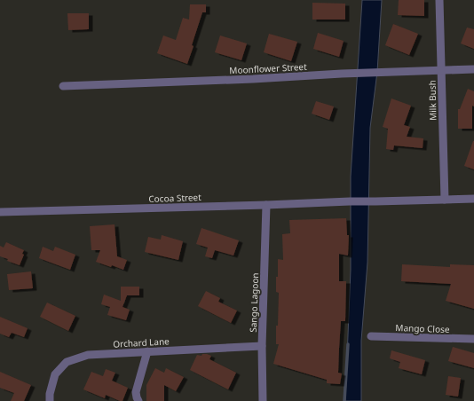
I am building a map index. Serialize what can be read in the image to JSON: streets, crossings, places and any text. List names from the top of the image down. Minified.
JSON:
{"streets":{"street":["Moonflower Street","Milk Bush","Cocoa Street","Sango Lagoon","Mango Close","Orchard Lane"]},"crossings":[["Moonflower Street","Milk Bush"],["Milk Bush","Cocoa Street"],["Cocoa Street","Sango Lagoon"],["Sango Lagoon","Orchard Lane"]]}
